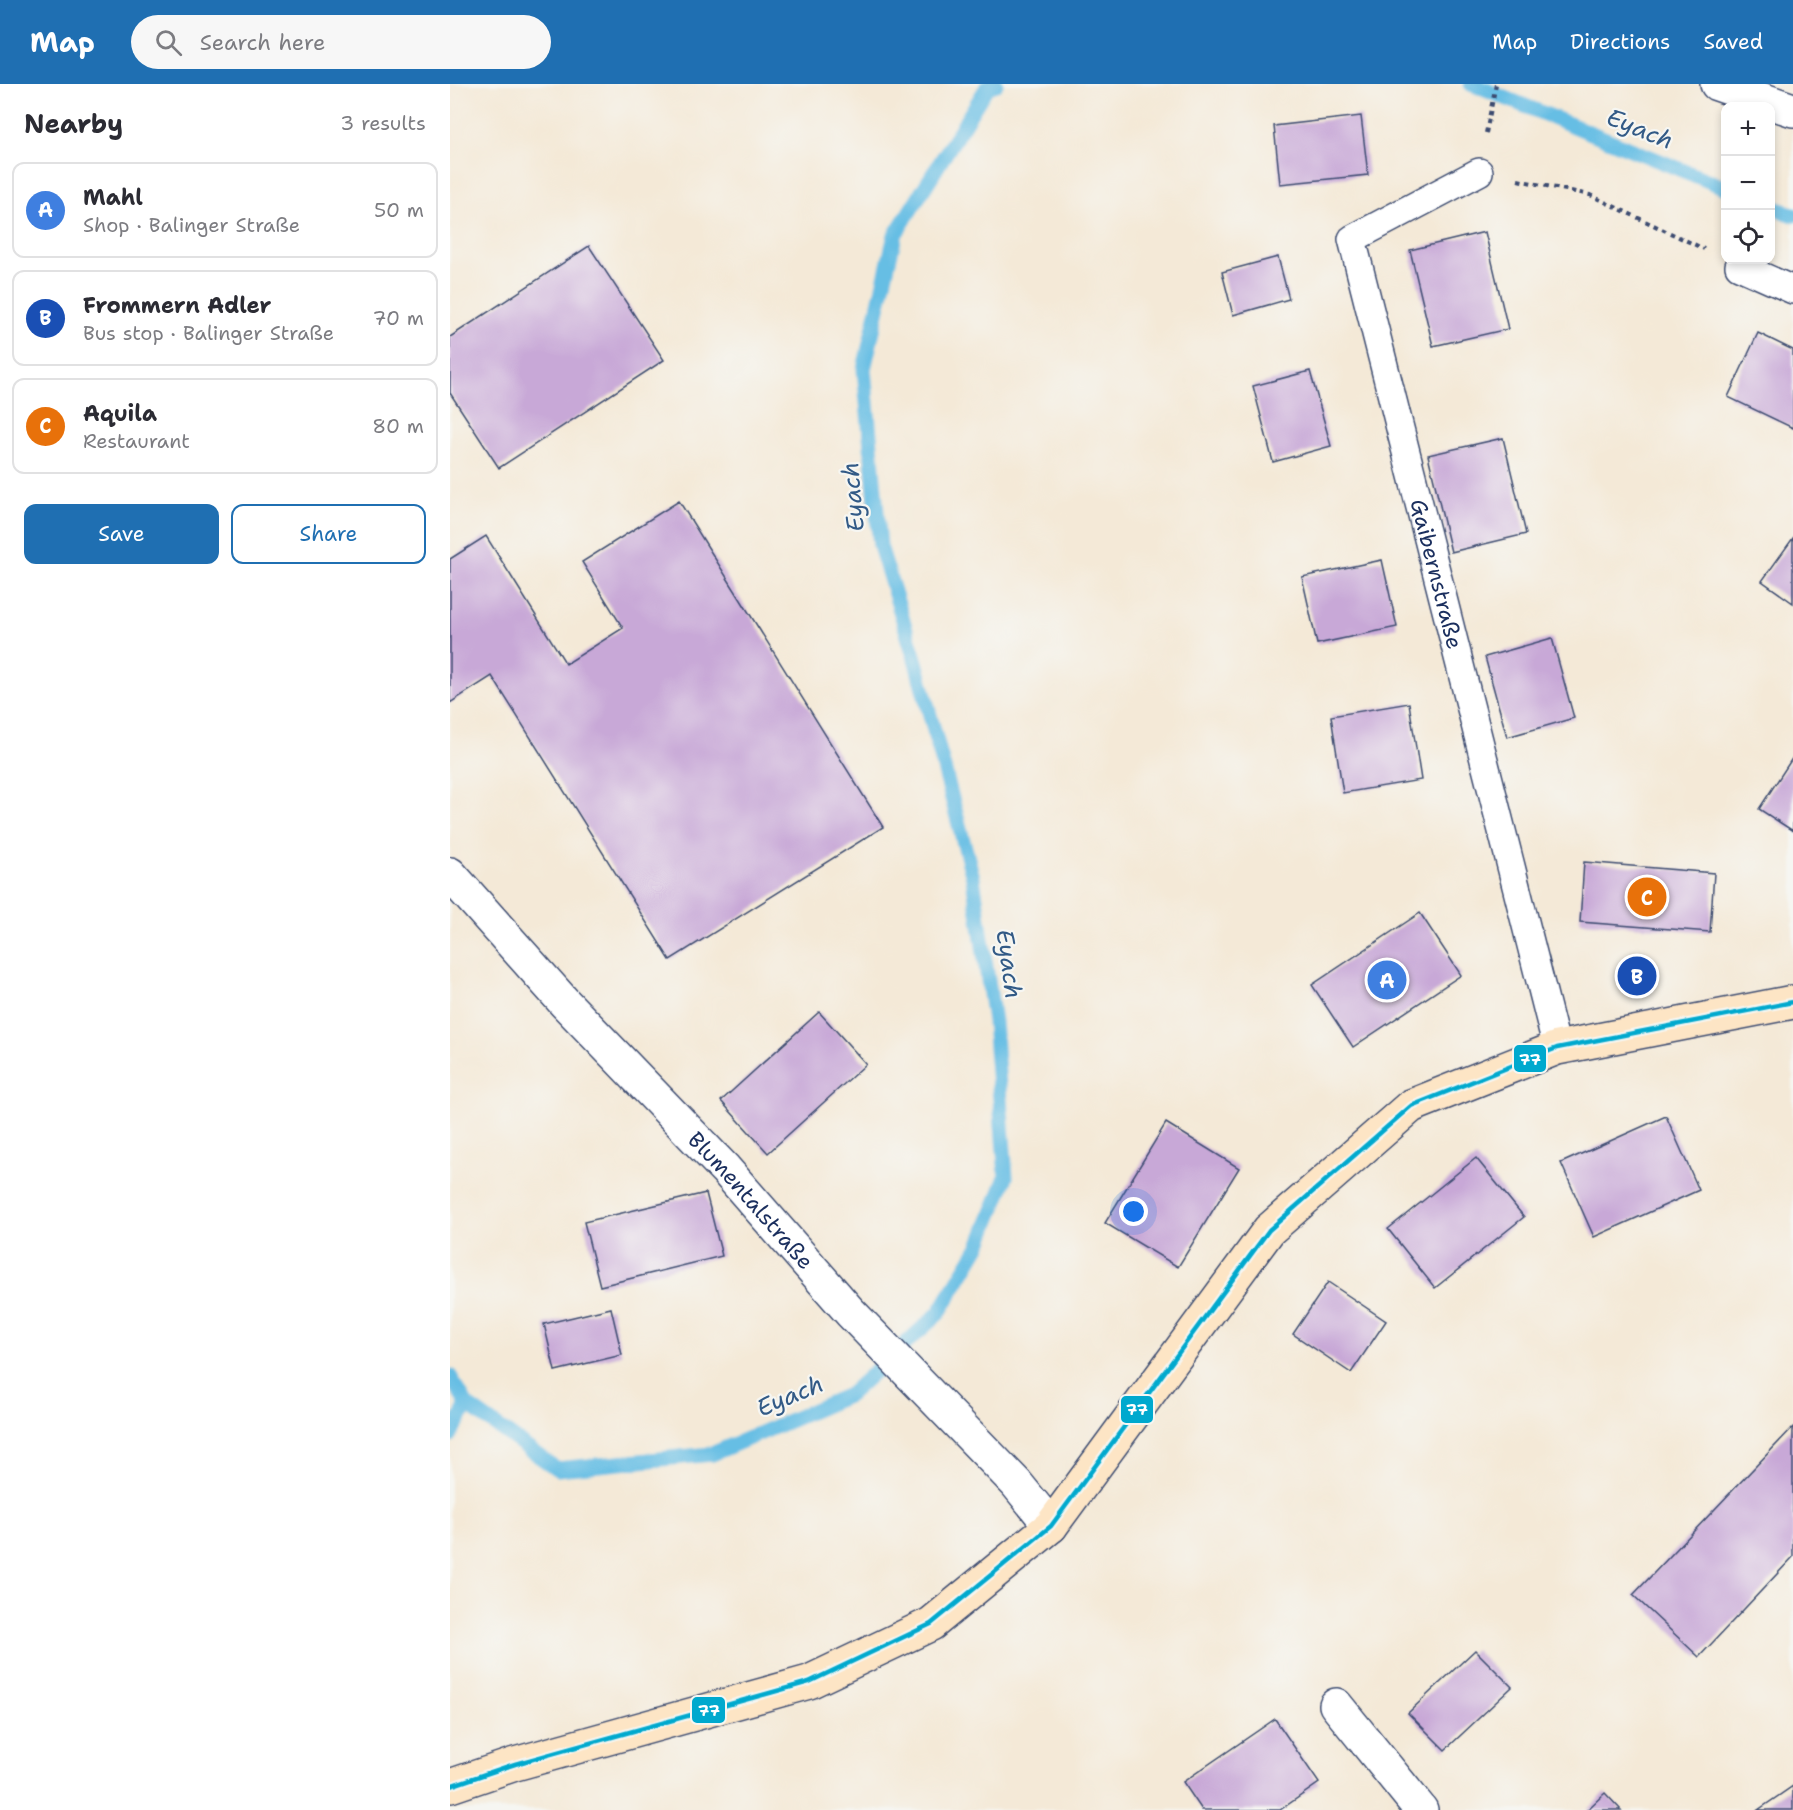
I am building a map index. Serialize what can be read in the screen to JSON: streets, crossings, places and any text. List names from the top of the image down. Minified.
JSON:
{"streets":{"street":["Blumentalstraße"],"lane":["Gaibernstraße"]},"water":["Eyach"],"lines":["transit line 77"],"page":{"header":"Map","search":"Search here","nav":["Map","Directions","Saved"],"heading":["Nearby","3 results"],"map_buttons":["+","−"],"list":[{"mark":"A","name":"Mahl","note":"Shop · Balinger Straße","value":"50 m"},{"mark":"B","name":"Frommern Adler","note":"Bus stop · Balinger Straße","value":"70 m"},{"mark":"C","name":"Aquila","note":"Restaurant","value":"80 m"}],"buttons":["Save","Share"],"pins":["C","B","A"]}}
